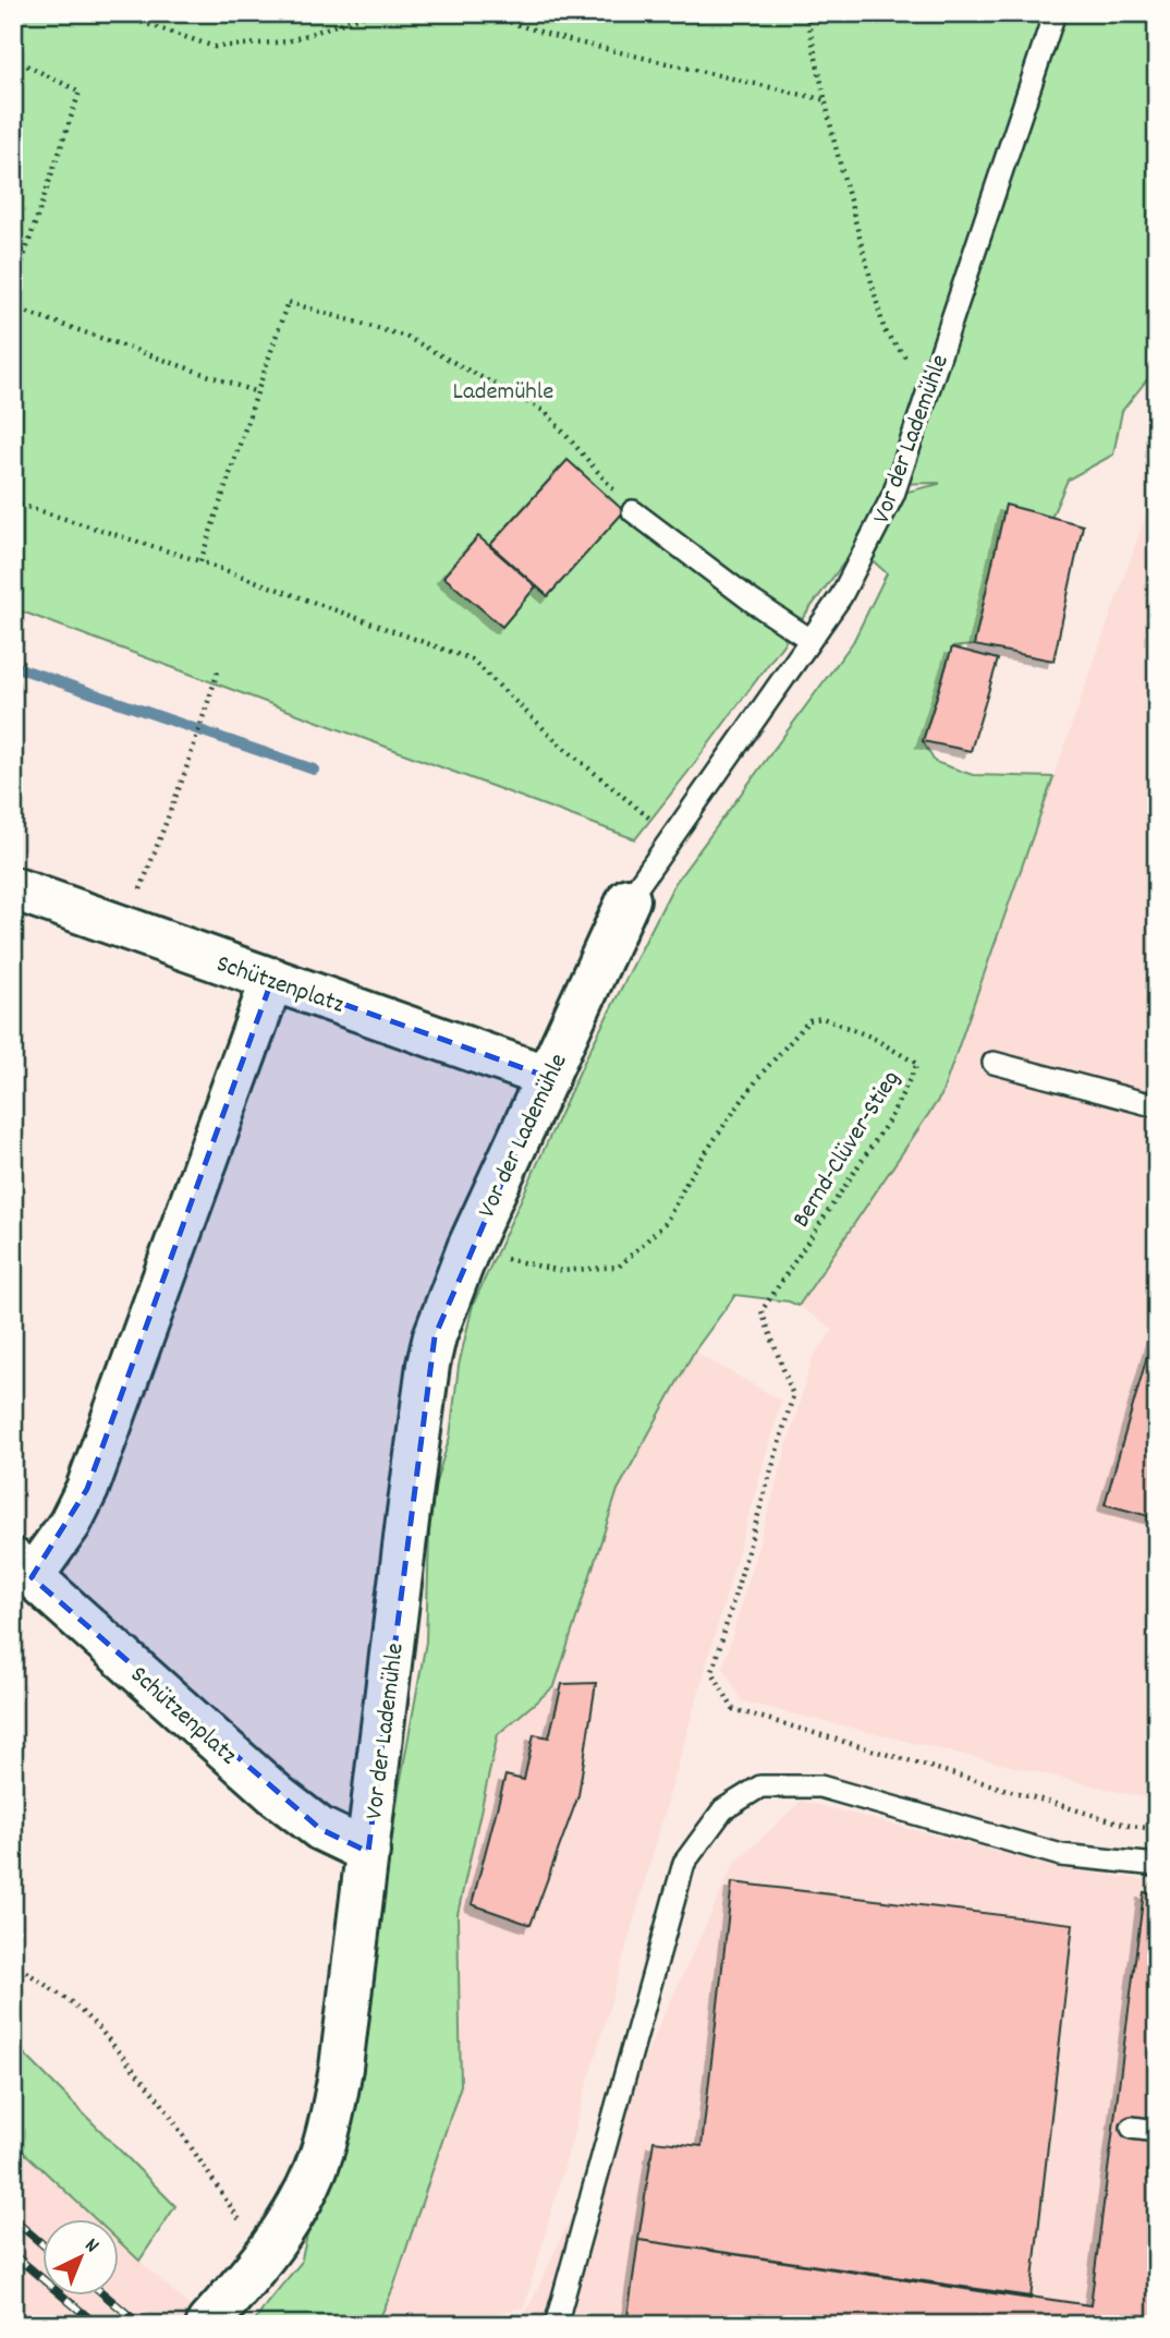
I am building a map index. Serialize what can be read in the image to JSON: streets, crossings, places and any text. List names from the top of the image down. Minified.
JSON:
{"streets":{"street":["Vor der Lademühle","Schützenplatz"],"path":["Bernd-Clüver-Stieg"]},"crossings":[["Vor der Lademühle","Schützenplatz"],["Vor der Lademühle","Bernd-Clüver-Stieg"]],"parks":["Lademühle"],"north":"top right"}
